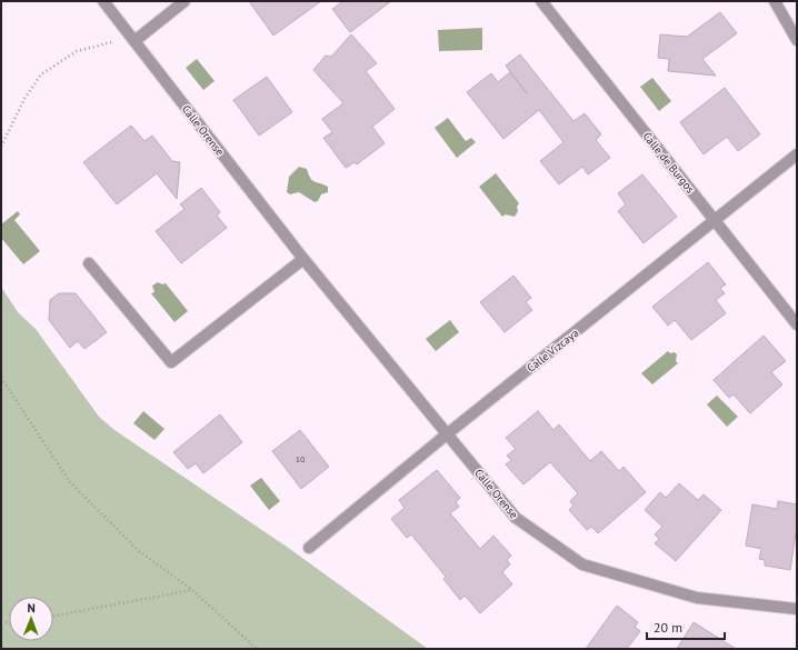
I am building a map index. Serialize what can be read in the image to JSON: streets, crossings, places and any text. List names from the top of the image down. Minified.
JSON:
{"streets":{"street":["Calle Orense","Calle de Burgos","Calle Vizcaya"]},"crossings":[["Calle Orense","Calle Vizcaya"],["Calle de Burgos","Calle Vizcaya"]],"house_numbers":["10"],"scale_bar":"20 m","north":"top"}
